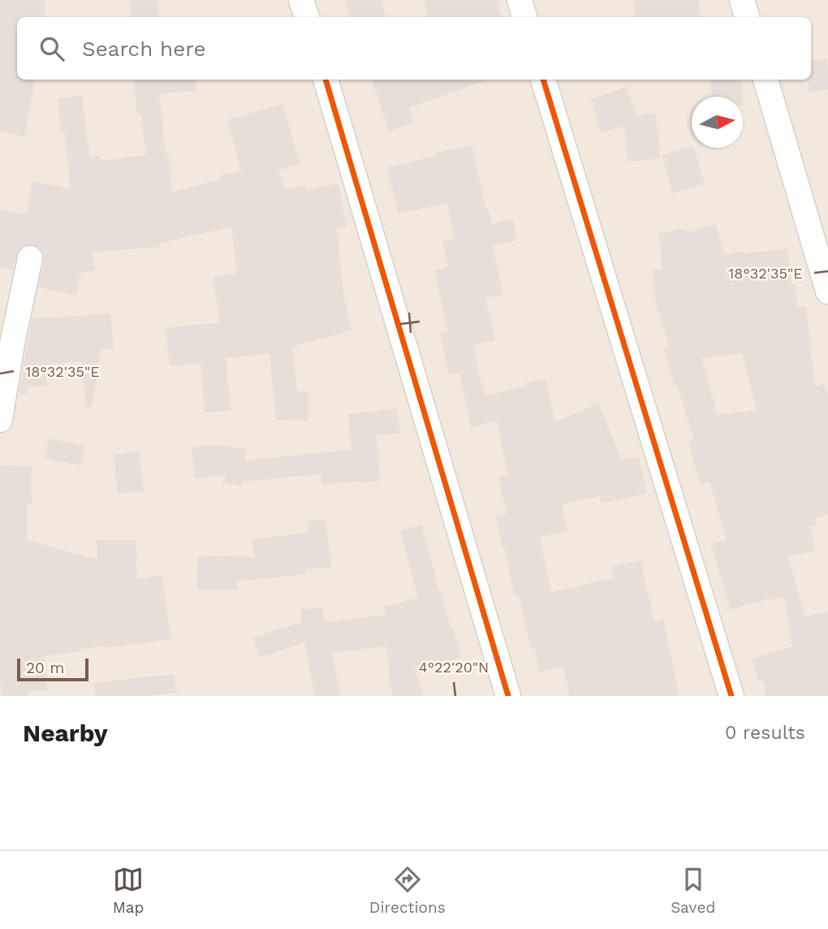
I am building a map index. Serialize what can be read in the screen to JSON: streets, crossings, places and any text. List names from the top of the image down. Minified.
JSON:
{"scale_bar":"20 m","north":"right","page":{"search":"Search here","scale":"20 m","heading":["Nearby","0 results"],"nav":["Map","Directions","Saved"]},"coordinates":["18°32'35\"E","4°22'20\"N"]}
